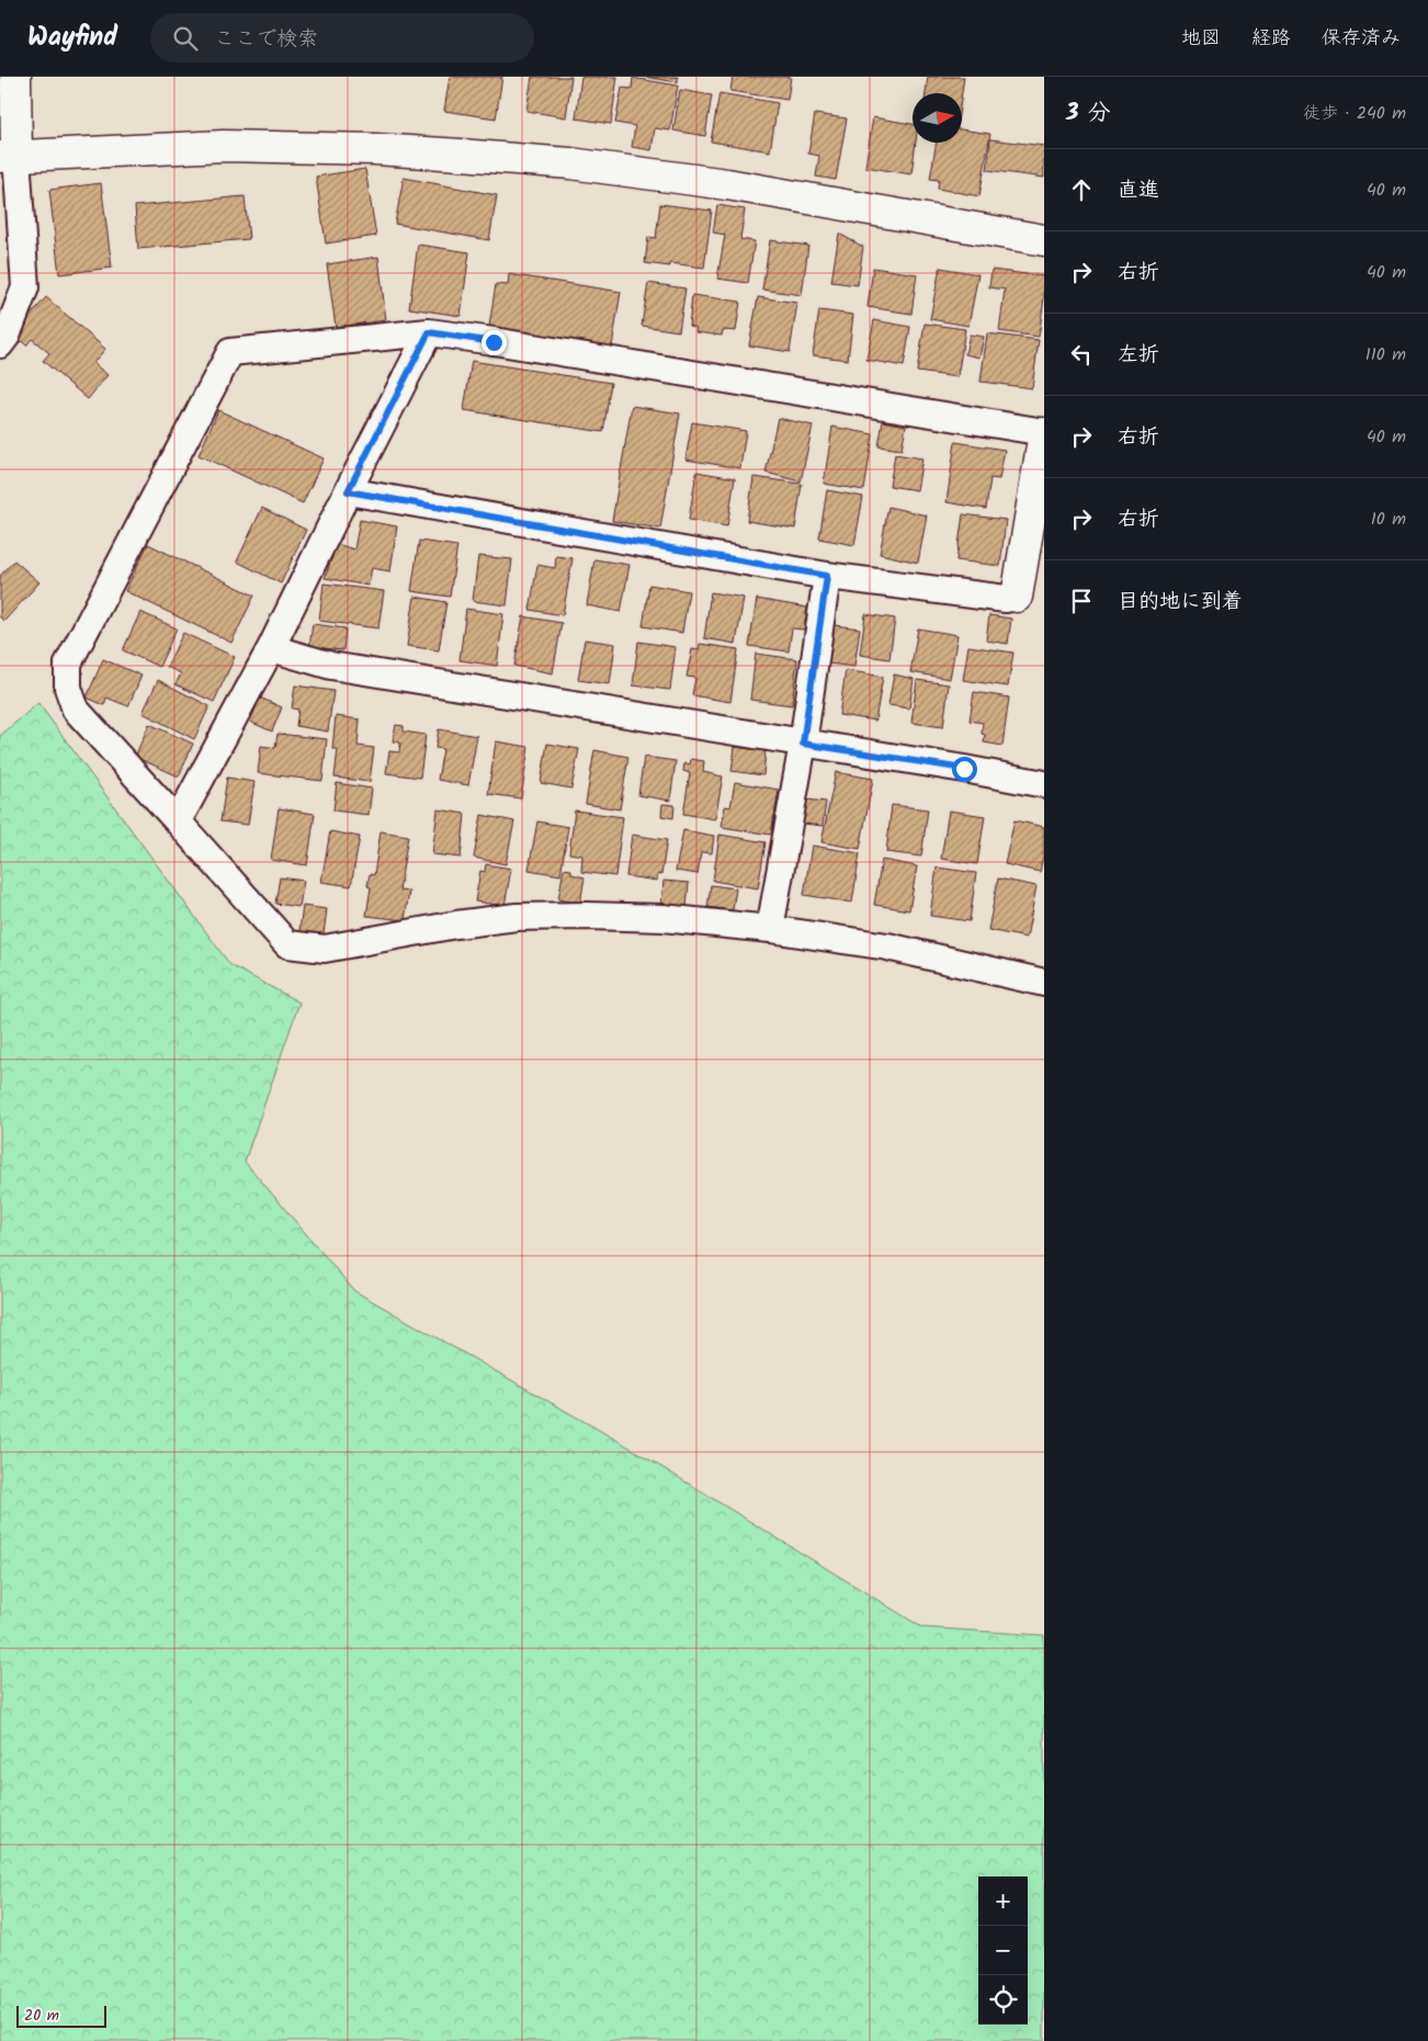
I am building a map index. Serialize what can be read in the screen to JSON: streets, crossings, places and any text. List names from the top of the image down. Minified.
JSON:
{"scale_bar":"20 m","north":"right","page":{"header":"Wayfind","search":"ここで検索","nav":["地図","経路","保存済み"],"heading":["3 分","徒歩 · 240 m"],"list":[["直進","40 m"],["右折","40 m"],["左折","110 m"],["右折","40 m"],["右折","10 m"],"目的地に到着"],"map_buttons":["+","−"],"scale":"20 m"}}
